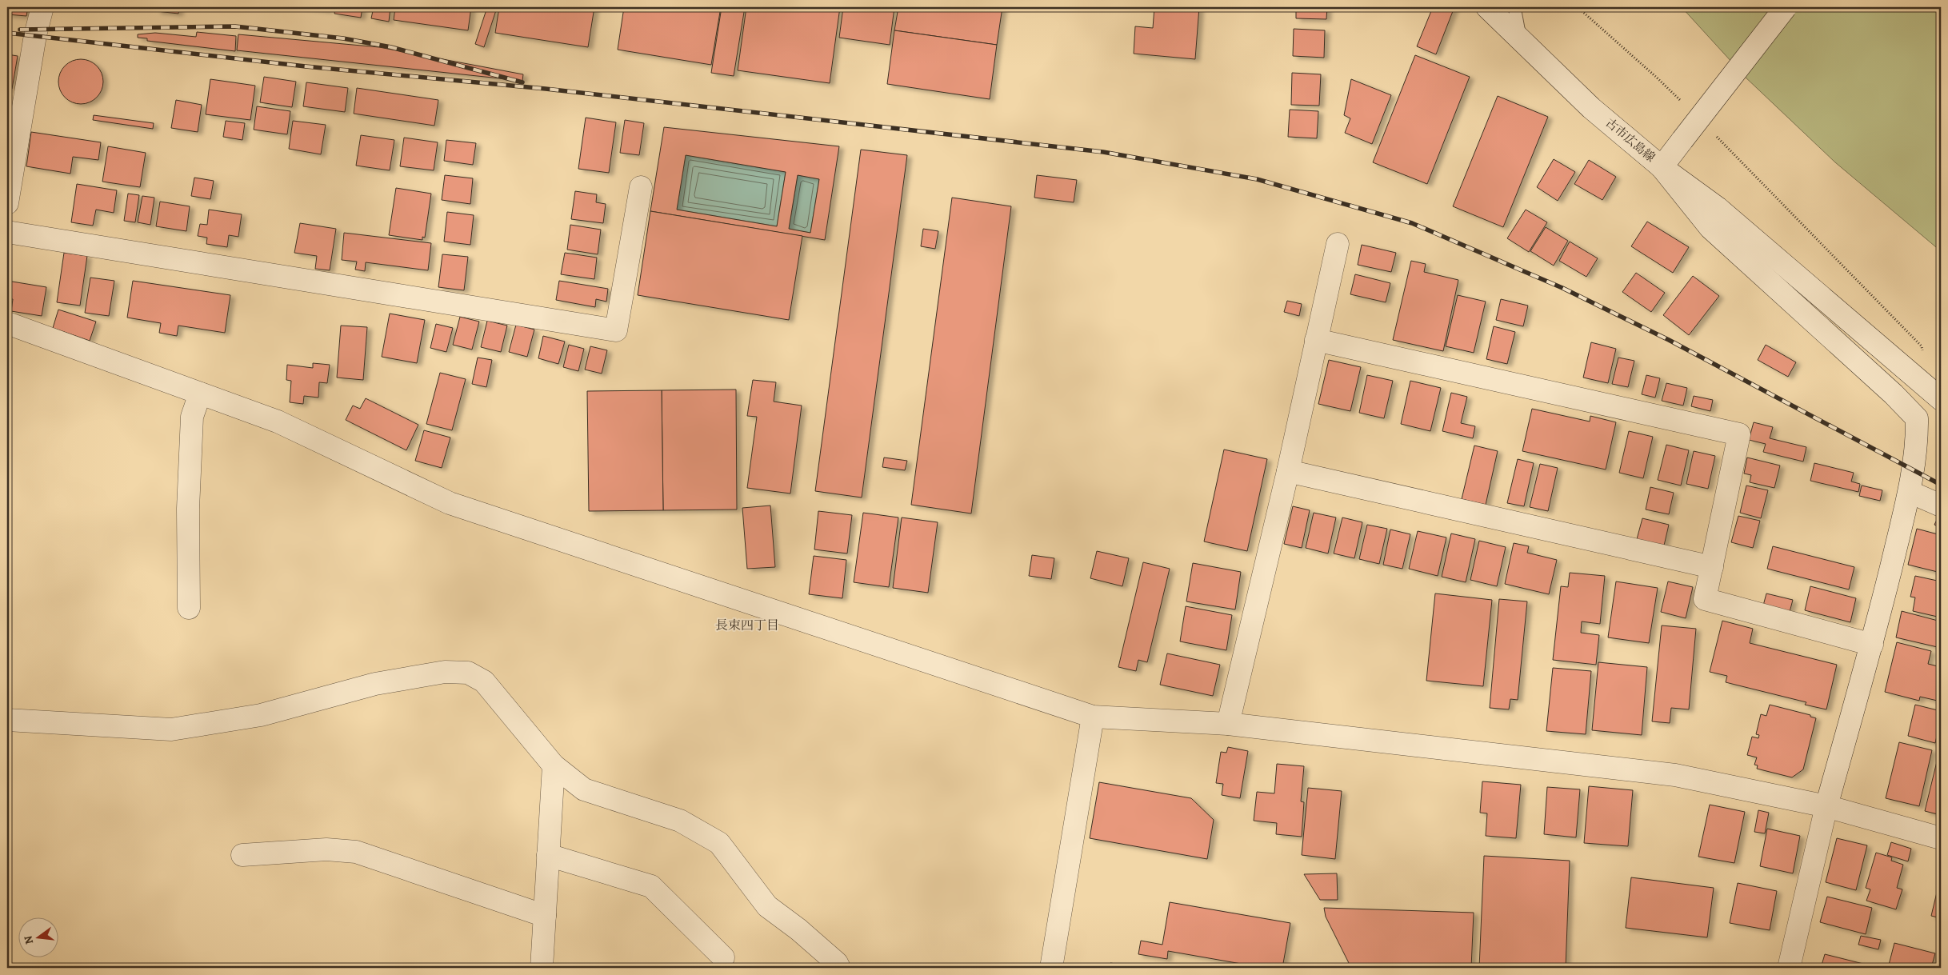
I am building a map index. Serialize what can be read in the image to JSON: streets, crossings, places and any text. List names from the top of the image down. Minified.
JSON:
{"streets":{"street":["古市広島線"]},"districts":["長束四丁目"],"north":"left"}
